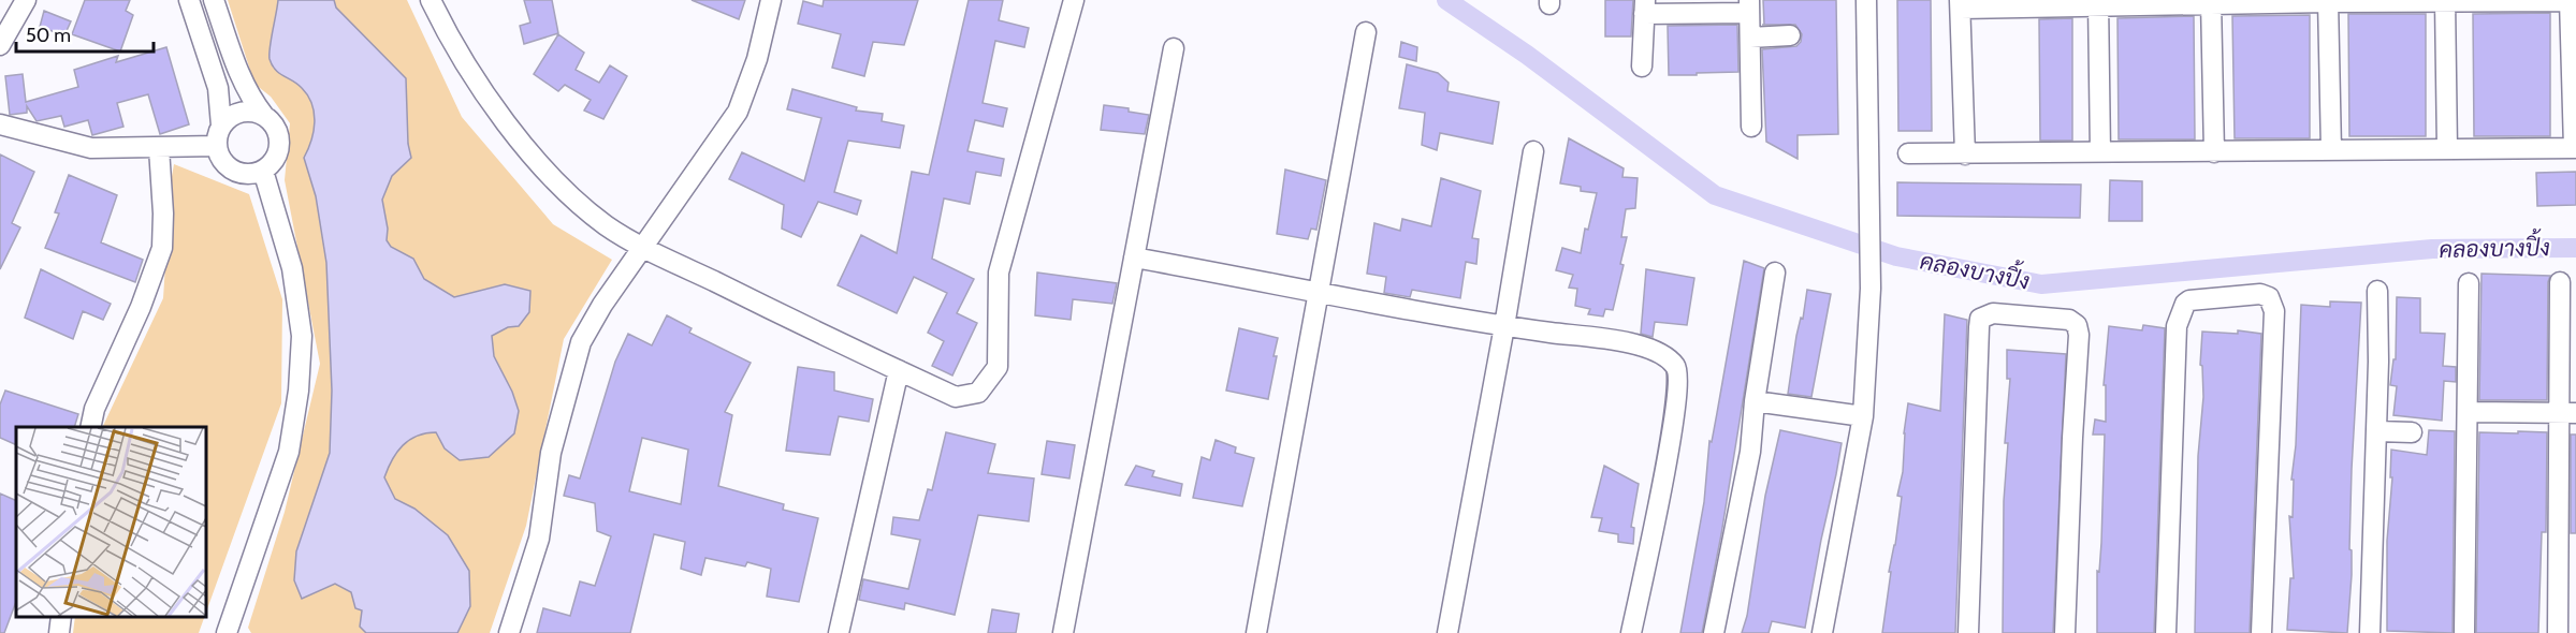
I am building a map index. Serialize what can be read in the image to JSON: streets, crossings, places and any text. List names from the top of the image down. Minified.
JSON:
{"water":["คลองบางปิ้ง"],"scale_bar":"50 m"}
